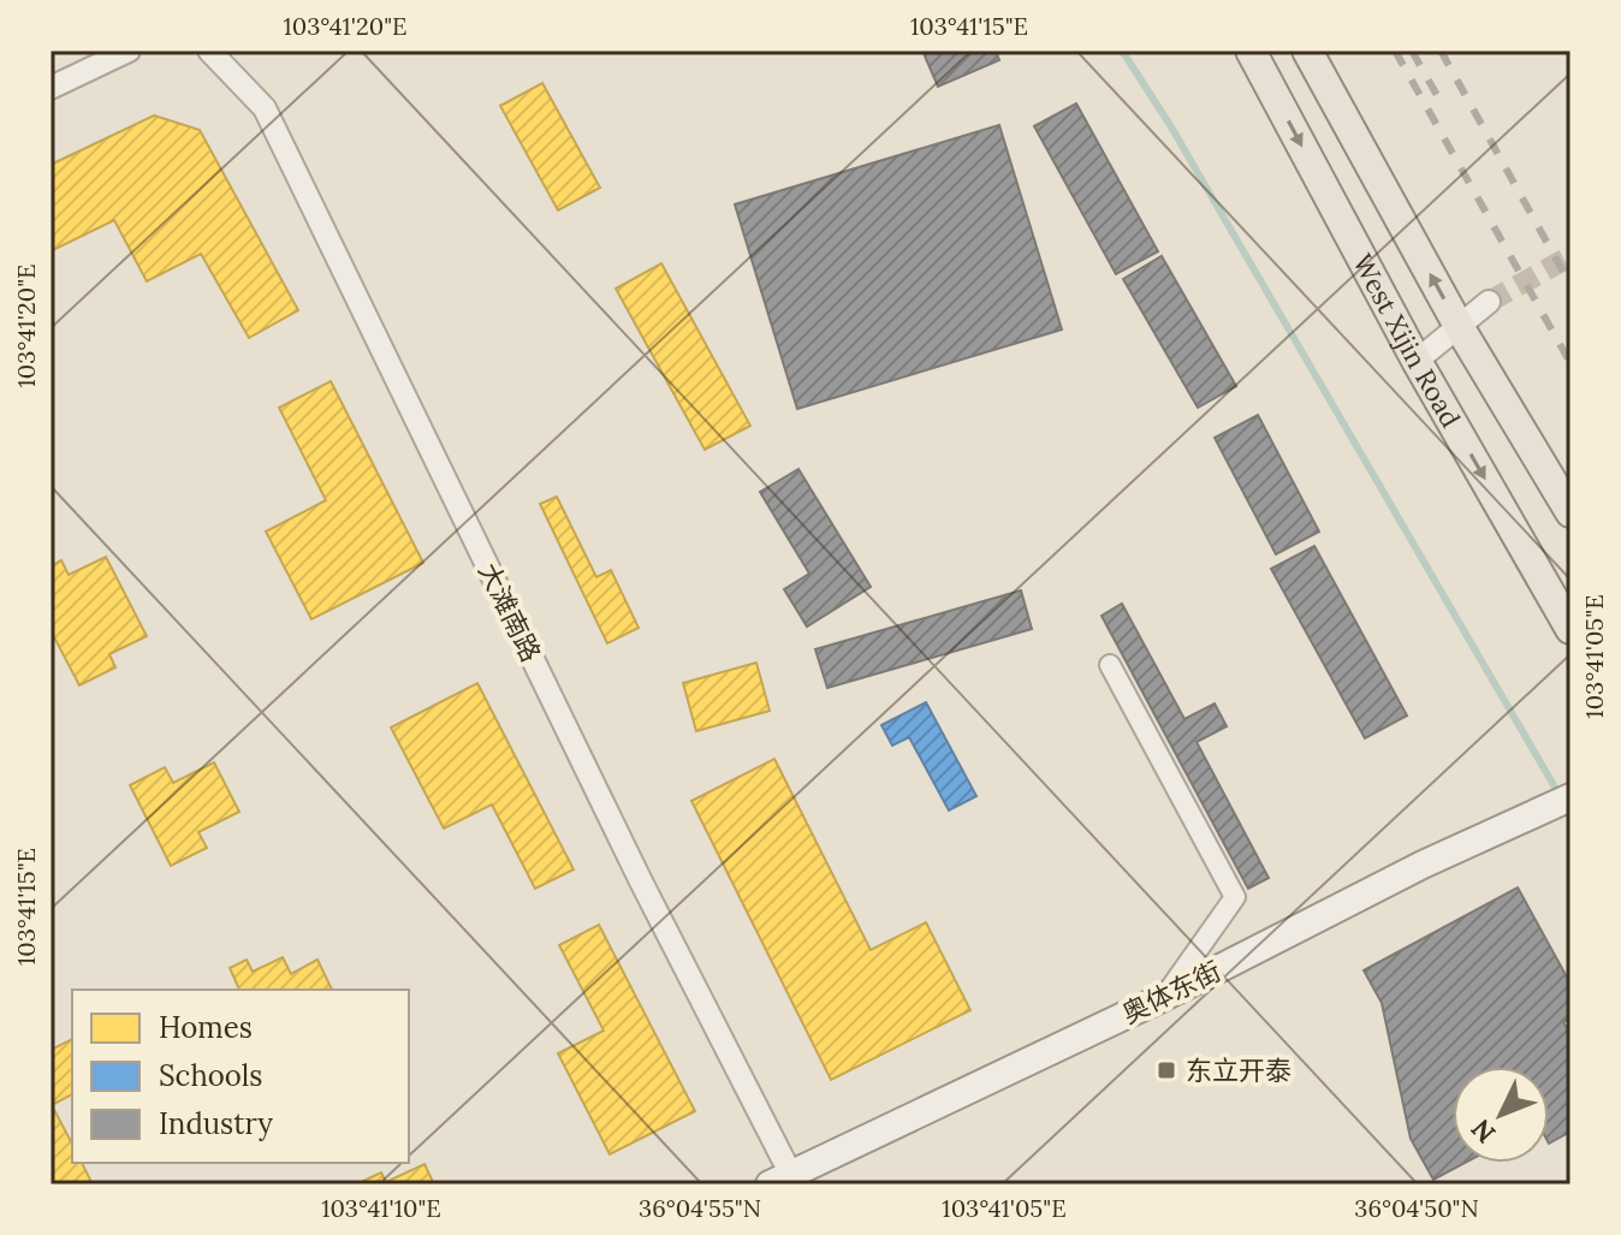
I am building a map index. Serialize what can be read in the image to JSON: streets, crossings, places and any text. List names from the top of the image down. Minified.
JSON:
{"streets":{"main road":["West Xijin Road","奥体东街"],"street":["大滩南路"]},"crossings":[["大滩南路","奥体东街"]],"places":{"transit":["东立开泰"]},"legend":["Homes","Schools","Industry"],"north":"bottom left","coordinates":["103°41'20\"E","103°41'15\"E","103°41'05\"E","103°41'10\"E","36°04'55\"N","36°04'50\"N"]}
